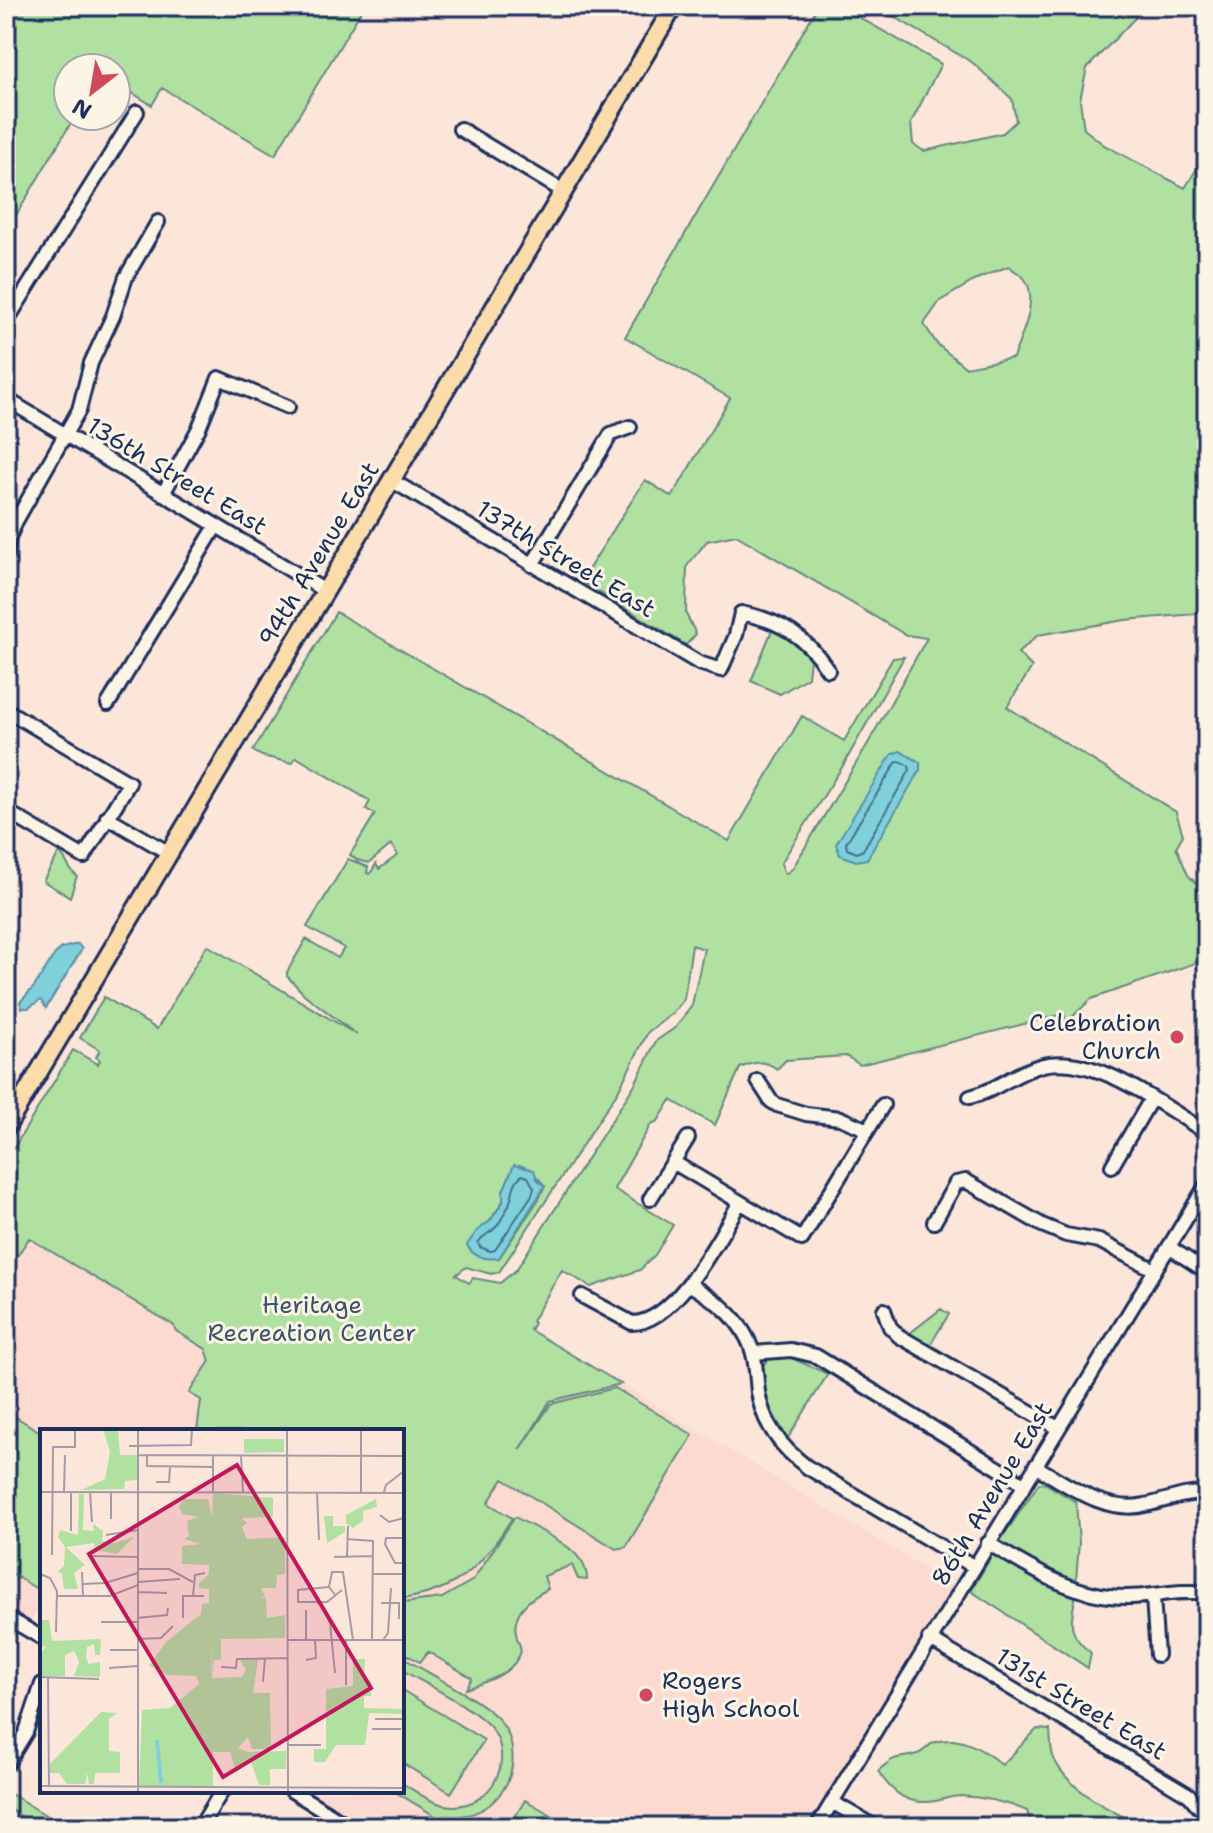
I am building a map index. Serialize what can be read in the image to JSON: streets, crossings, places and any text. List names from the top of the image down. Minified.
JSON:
{"streets":{"main road":["94th Avenue East"],"street":["136th Street East","137th Street East","86th Avenue East","131st Street East"]},"crossings":[["136th Street East","94th Avenue East"],["94th Avenue East","137th Street East"],["86th Avenue East","131st Street East"]],"parks":["Heritage Recreation Center"],"places":["Celebration Church","Rogers High School"],"north":"bottom left"}
